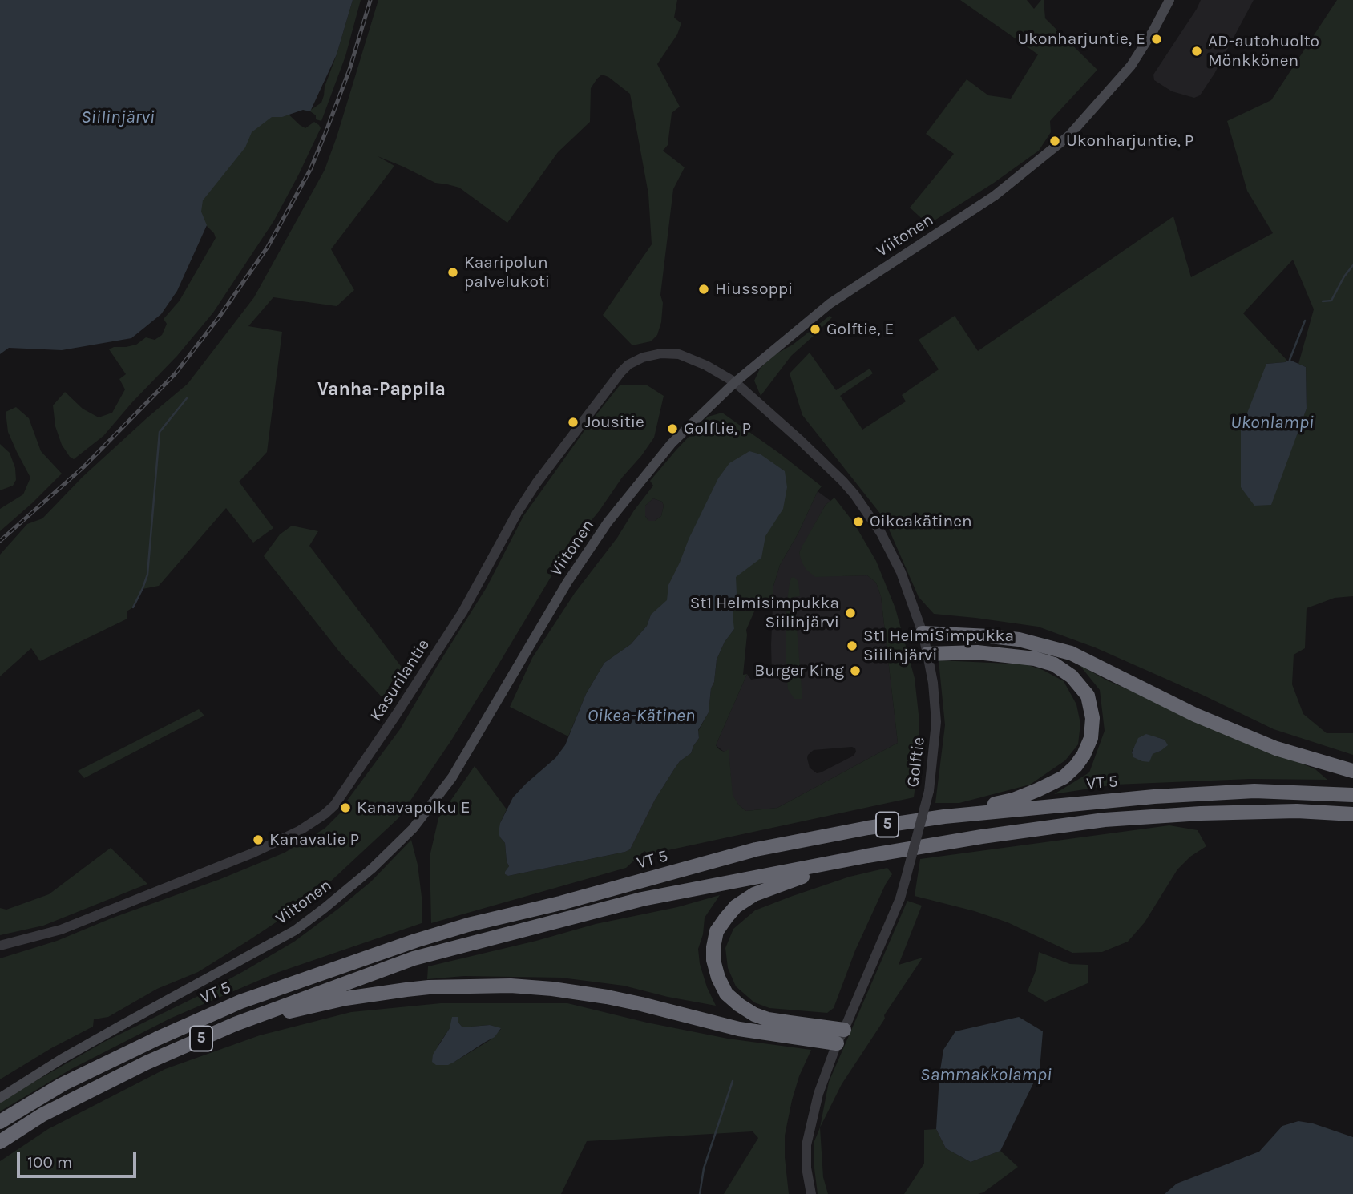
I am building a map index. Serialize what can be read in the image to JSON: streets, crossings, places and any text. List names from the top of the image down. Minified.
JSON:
{"streets":{"highway":["VT 5","5"],"main road":["Viitonen"],"street":["Kasurilantie","Golftie"]},"crossings":[["Viitonen","Kasurilantie"],["Viitonen","Golftie"],["Kasurilantie","Golftie"]],"districts":["Vanha-Pappila"],"water":["Siilinjärvi","Ukonlampi","Oikea-Kätinen","Sammakkolampi"],"places":["Ukonharjuntie, E","AD-autohuolto Mönkkönen","Ukonharjuntie, P","Kaaripolun palvelukoti","Hiussoppi","Golftie, E","Jousitie","Golftie, P","Oikeakätinen","St1 Helmisimpukka Siilinjärvi","St1 HelmiSimpukka Siilinjärvi","Burger King","Kanavapolku E","Kanavatie P"],"scale_bar":"100 m"}
